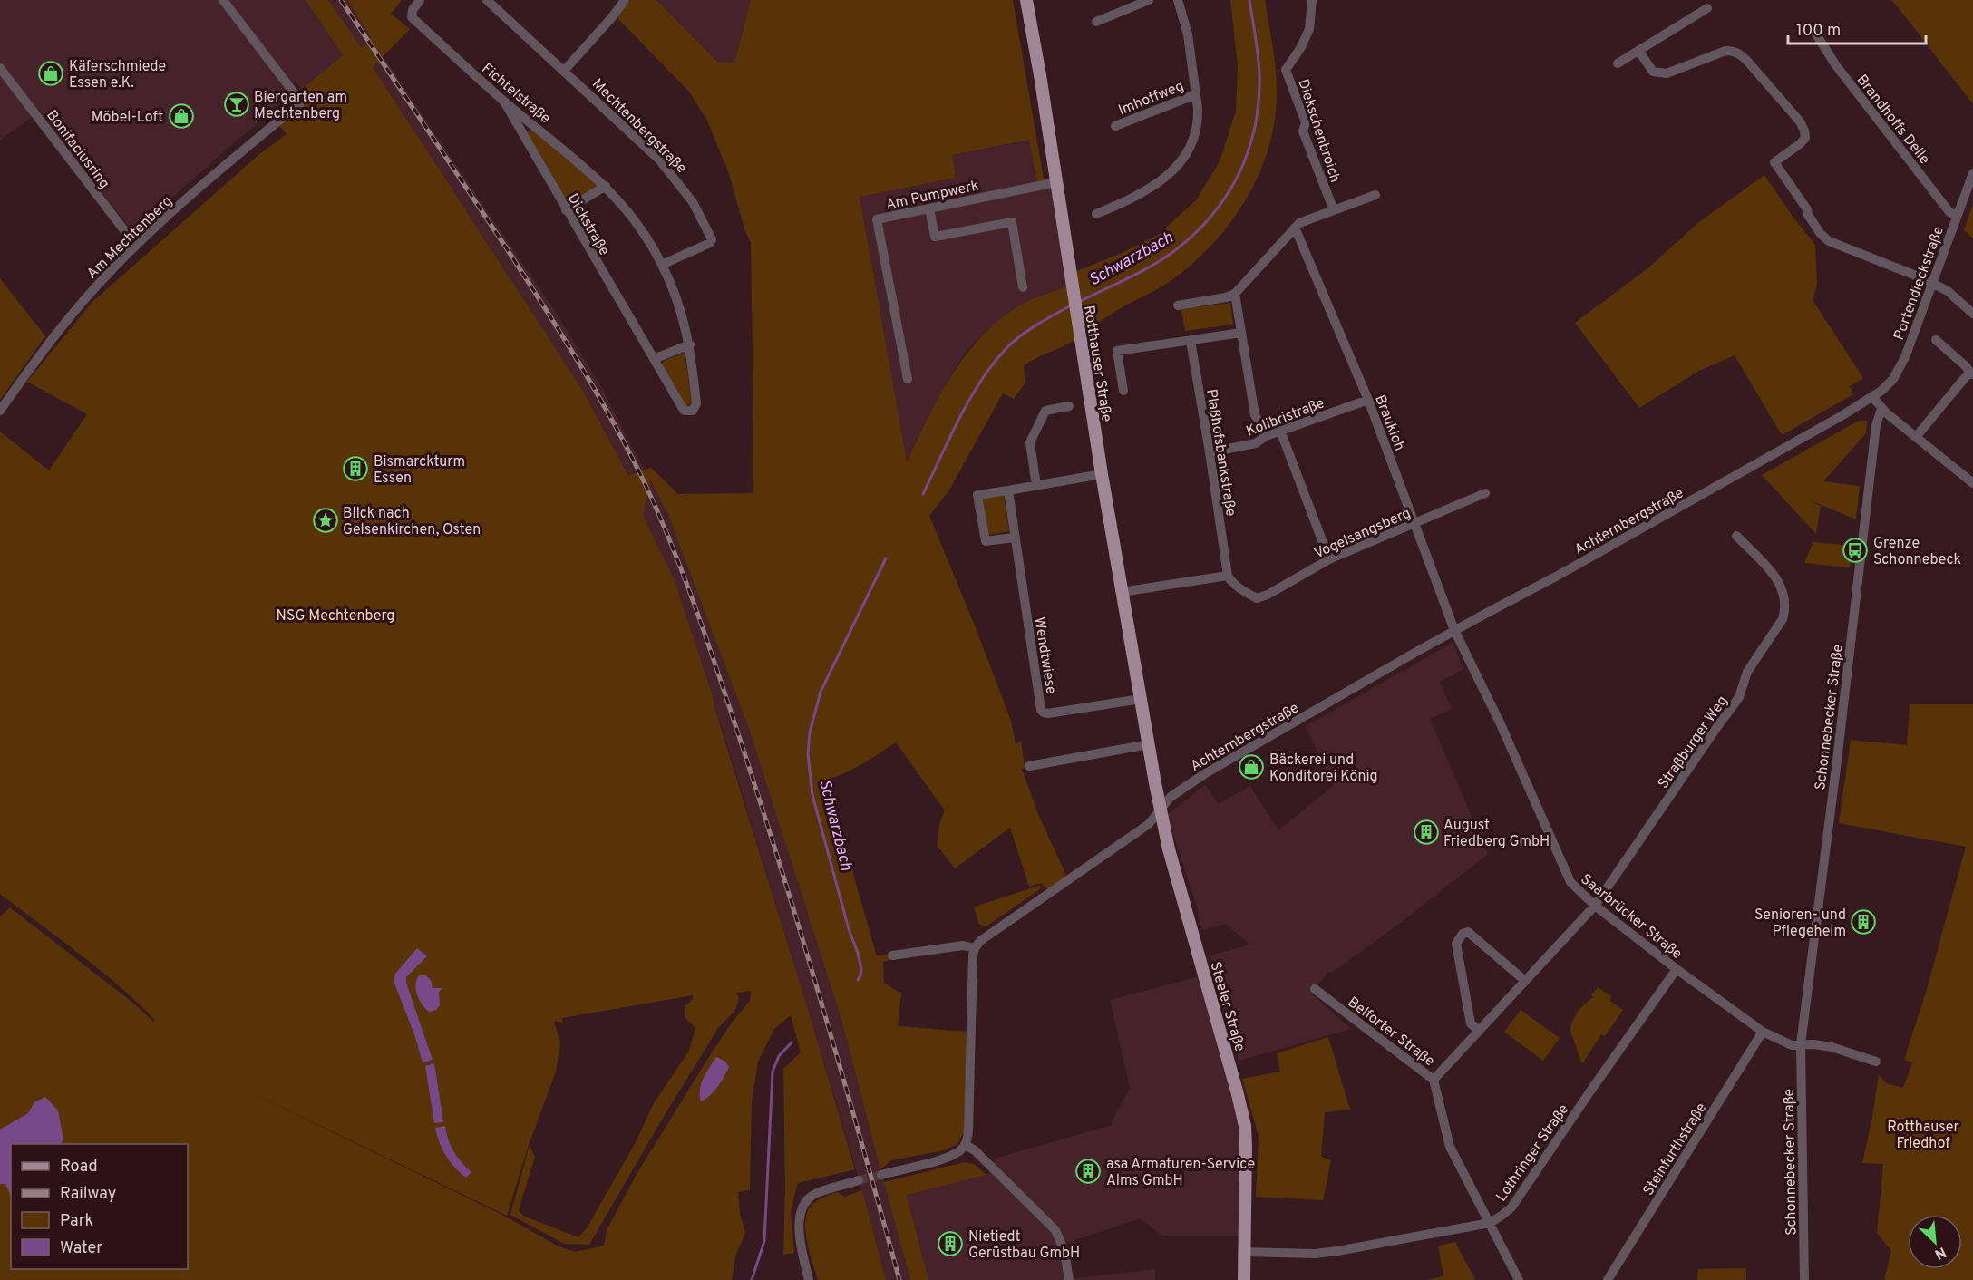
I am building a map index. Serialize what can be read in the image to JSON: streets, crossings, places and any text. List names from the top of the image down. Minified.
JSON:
{"streets":{"main road":["Rotthauser Straße","Steeler Straße"],"street":["Fichtelstraße","Imhoffweg","Brandhoffs Delle","Mechtenbergstraße","Diekschenbroich","Bonifaciusring","Am Pumpwerk","Dickstraße","Am Mechtenberg","Portendieckstraße","Kolibristraße","Braukloh","Plaßhofsbankstraße","Achternbergstraße","Vogelsangsberg","Wendtwiese","Schonnebecker Straße","Straßburger Weg","Saarbrücker Straße","Belforter Straße","Steinfurthstraße","Lothringer Straße"]},"crossings":[["Fichtelstraße","Mechtenbergstraße"],["Fichtelstraße","Dickstraße"],["Brandhoffs Delle","Portendieckstraße"],["Bonifaciusring","Am Mechtenberg"],["Am Pumpwerk","Rotthauser Straße"],["Portendieckstraße","Achternbergstraße"],["Rotthauser Straße","Wendtwiese"],["Rotthauser Straße","Steeler Straße"],["Kolibristraße","Braukloh"],["Kolibristraße","Plaßhofsbankstraße"],["Braukloh","Achternbergstraße"],["Braukloh","Vogelsangsberg"],["Braukloh","Saarbrücker Straße"],["Plaßhofsbankstraße","Vogelsangsberg"],["Achternbergstraße","Saarbrücker Straße"],["Achternbergstraße","Steeler Straße"],["Wendtwiese","Steeler Straße"],["Schonnebecker Straße","Saarbrücker Straße"],["Straßburger Weg","Saarbrücker Straße"],["Straßburger Weg","Belforter Straße"],["Saarbrücker Straße","Steinfurthstraße"],["Saarbrücker Straße","Lothringer Straße"],["Steeler Straße","Lothringer Straße"],["Belforter Straße","Lothringer Straße"]],"water":["Schwarzbach"],"parks":["NSG Mechtenberg","Rotthauser Friedhof"],"places":{"shop":["Käferschmiede Essen e.K.","Möbel-Loft","Bäckerei und Konditorei König"],"bar":["Biergarten am Mechtenberg"],"building":["Bismarckturm Essen","August Friedberg GmbH","Senioren- und Pflegeheim","asa Armaturen-Service Alms GmbH","Nietiedt Gerüstbau GmbH"],"place":["Blick nach Gelsenkirchen, Osten"],"bus stop":["Grenze Schonnebeck"]},"legend":["Road","Railway","Park","Water"],"scale_bar":"100 m","north":"bottom right"}
